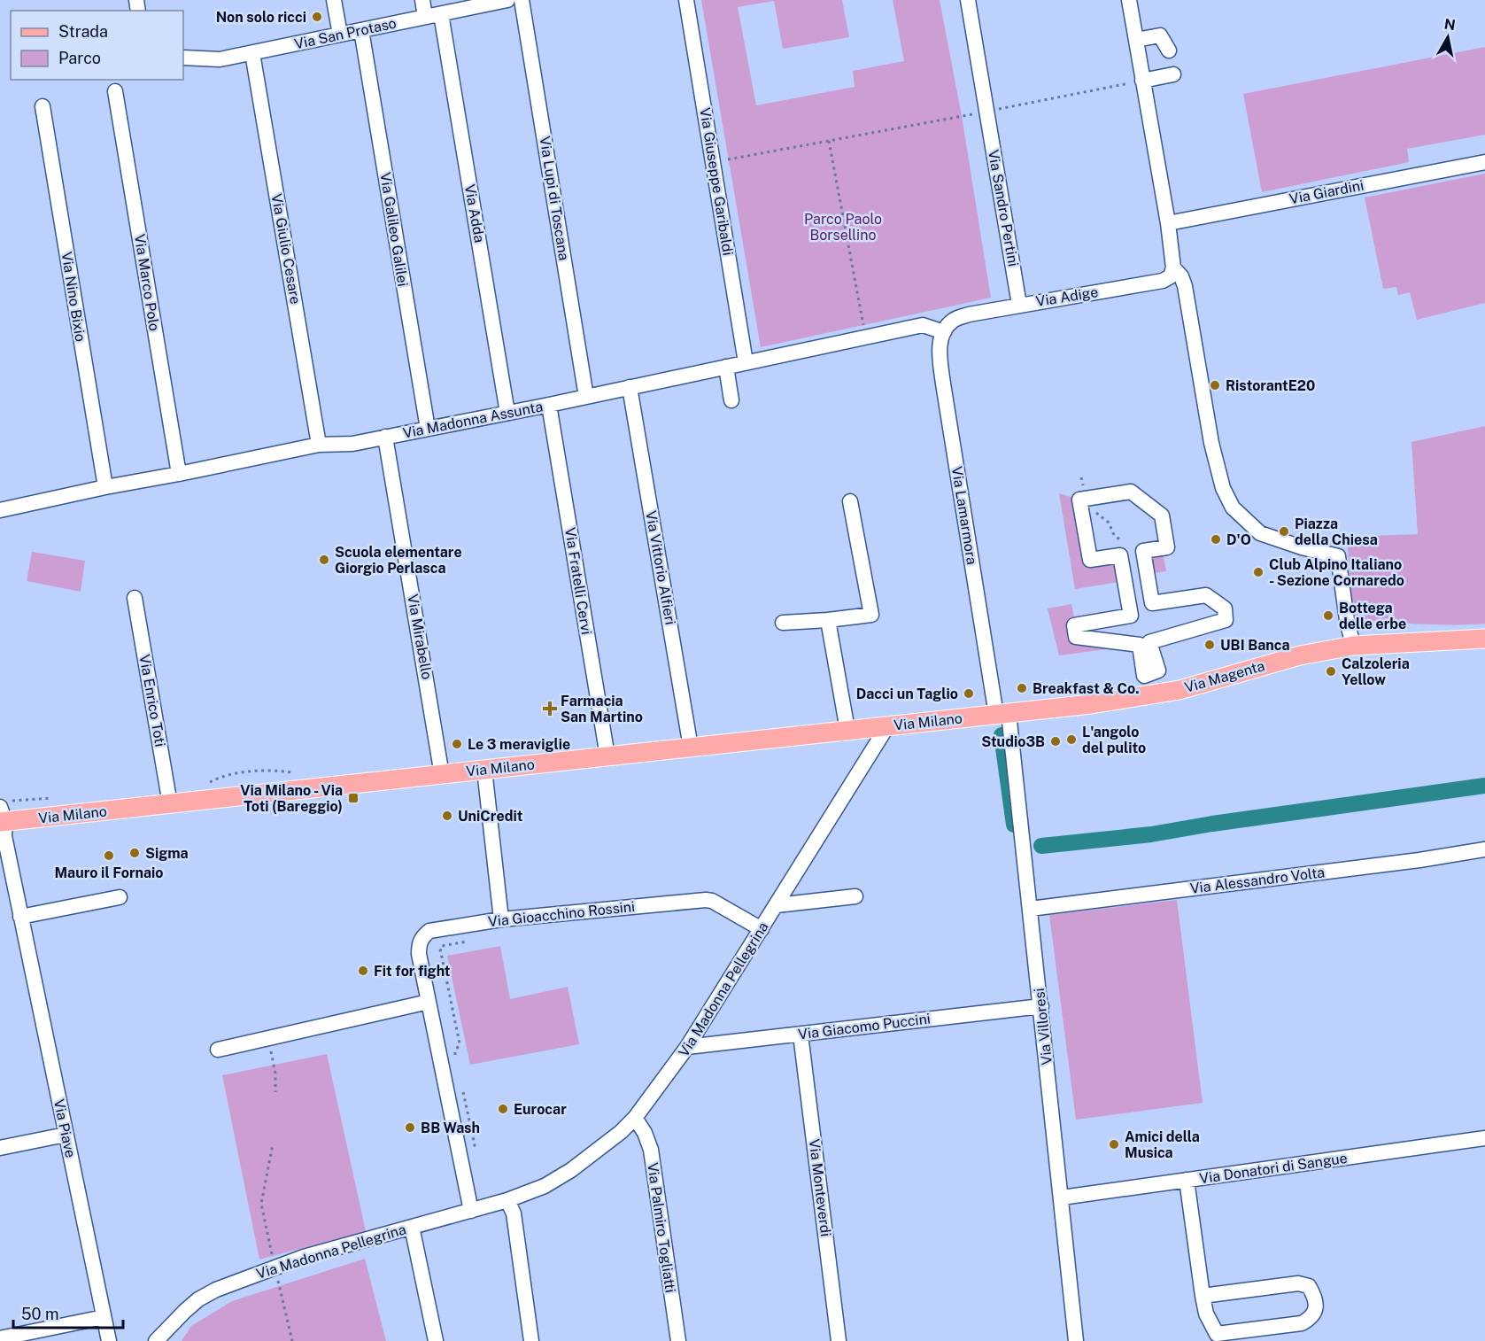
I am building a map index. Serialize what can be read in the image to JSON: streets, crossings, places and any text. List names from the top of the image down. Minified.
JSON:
{"streets":{"main road":["Via Magenta","Via Milano"],"street":["Via San Protaso","Via Giuseppe Garibaldi","Via Giardini","Via Lupi di Toscana","Via Sandro Pertini","Via Adda","Via Galileo Galilei","Via Giulio Cesare","Via Marco Polo","Via Nino Bixio","Via Adige","Via Madonna Assunta","Via Lamarmora","Via Vittorio Alfieri","Via Fratelli Cervi","Via Mirabello","Via Enrico Toti","Via Alessandro Volta","Via Gioacchino Rossini","Via Madonna Pellegrina","Via Giacomo Puccini","Via Villoresi","Via Piave","Via Donatori di Sangue","Via Monteverdi","Via Palmiro Togliatti"]},"crossings":[["Via San Protaso","Via Adda"],["Via San Protaso","Via Galileo Galilei"],["Via San Protaso","Via Giulio Cesare"],["Via Giuseppe Garibaldi","Via Madonna Assunta"],["Via Lupi di Toscana","Via Madonna Assunta"],["Via Sandro Pertini","Via Adige"],["Via Adda","Via Madonna Assunta"],["Via Galileo Galilei","Via Madonna Assunta"],["Via Giulio Cesare","Via Madonna Assunta"],["Via Marco Polo","Via Madonna Assunta"],["Via Nino Bixio","Via Madonna Assunta"],["Via Adige","Via Lamarmora"],["Via Madonna Assunta","Via Lamarmora"],["Via Madonna Assunta","Via Vittorio Alfieri"],["Via Madonna Assunta","Via Fratelli Cervi"],["Via Madonna Assunta","Via Mirabello"],["Via Lamarmora","Via Magenta"],["Via Lamarmora","Via Milano"],["Via Lamarmora","Via Villoresi"],["Via Vittorio Alfieri","Via Milano"],["Via Fratelli Cervi","Via Milano"],["Via Mirabello","Via Milano"],["Via Magenta","Via Milano"],["Via Magenta","Via Villoresi"],["Via Enrico Toti","Via Milano"],["Via Milano","Via Madonna Pellegrina"],["Via Milano","Via Villoresi"],["Via Milano","Via Piave"],["Via Alessandro Volta","Via Villoresi"],["Via Gioacchino Rossini","Via Madonna Pellegrina"],["Via Madonna Pellegrina","Via Giacomo Puccini"],["Via Madonna Pellegrina","Via Palmiro Togliatti"],["Via Giacomo Puccini","Via Villoresi"],["Via Giacomo Puccini","Via Monteverdi"],["Via Villoresi","Via Donatori di Sangue"]],"parks":["Parco Paolo Borsellino"],"places":{"other":["Non solo ricci","RistorantE20","Piazza della Chiesa","D'O","Scuola elementare Giorgio Perlasca","Club Alpino Italiano - Sezione Cornaredo","Bottega delle erbe","UBI Banca","Calzoleria Yellow","Breakfast & Co.","Dacci un Taglio","L'angolo del pulito","Studio3B","Le 3 meraviglie","UniCredit","Sigma","Mauro il Fornaio","Fit for fight","Eurocar","BB Wash","Amici della Musica"],"health":["Farmacia San Martino"],"transit":["Via Milano - Via Toti (Bareggio)"]},"legend":["Strada","Parco"],"scale_bar":"50 m","north":"top"}
